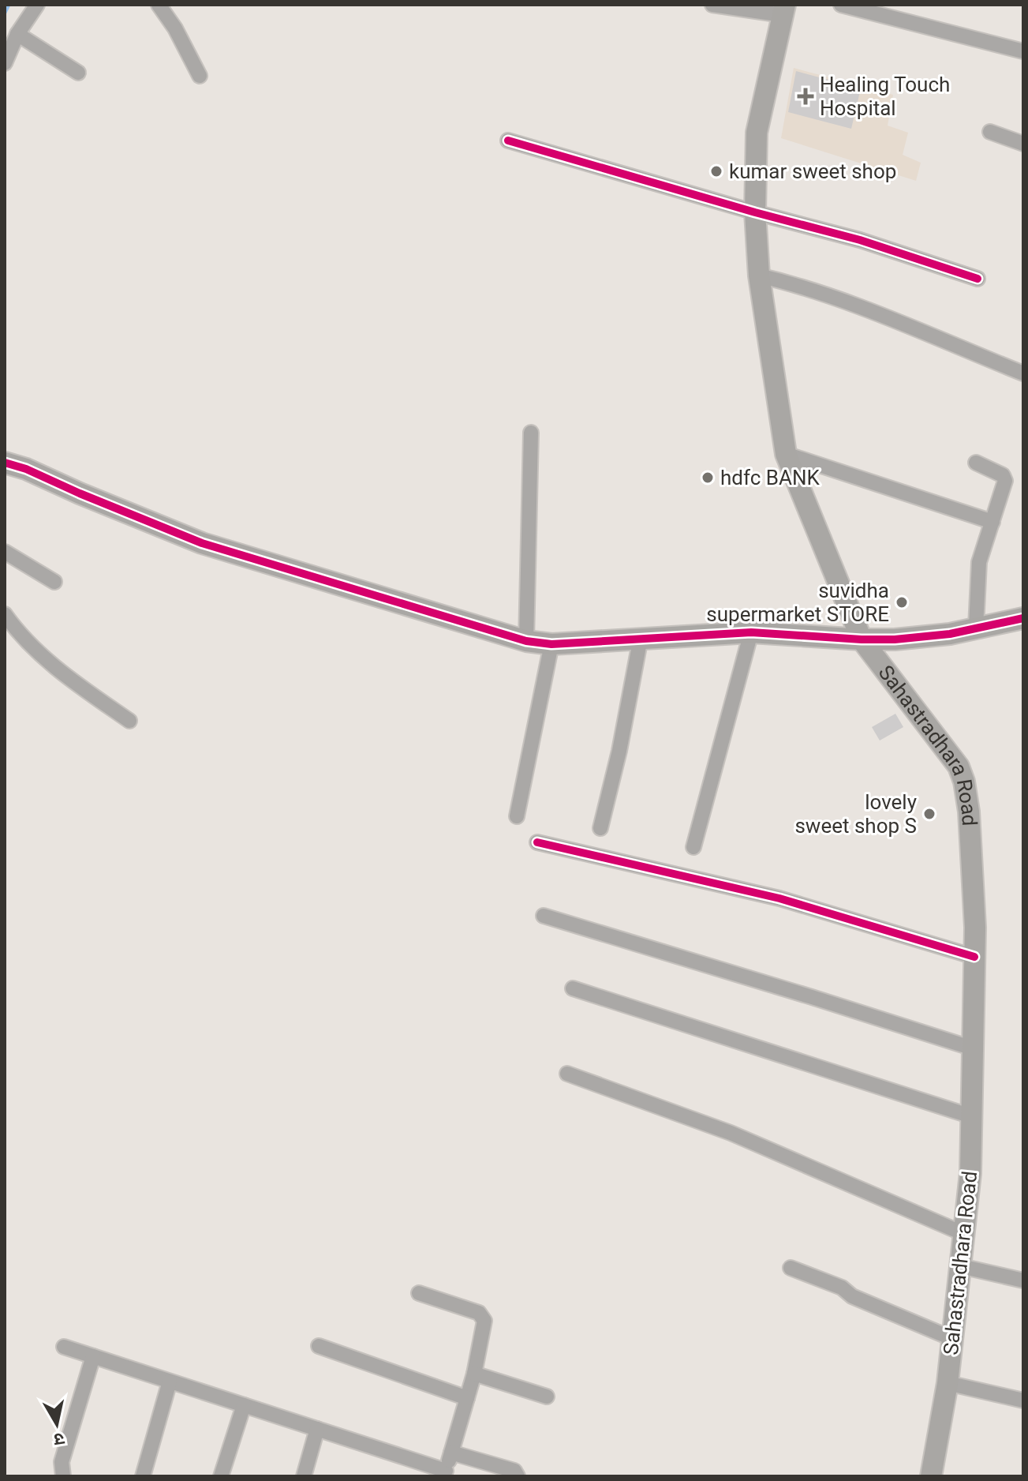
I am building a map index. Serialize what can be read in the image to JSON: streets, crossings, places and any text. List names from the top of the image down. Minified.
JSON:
{"streets":{"main road":["Sahastradhara Road"]},"places":{"health":["Healing Touch Hospital"],"other":["kumar sweet shop","hdfc BANK","suvidha supermarket STORE","lovely sweet shop S"]},"north":"bottom"}
